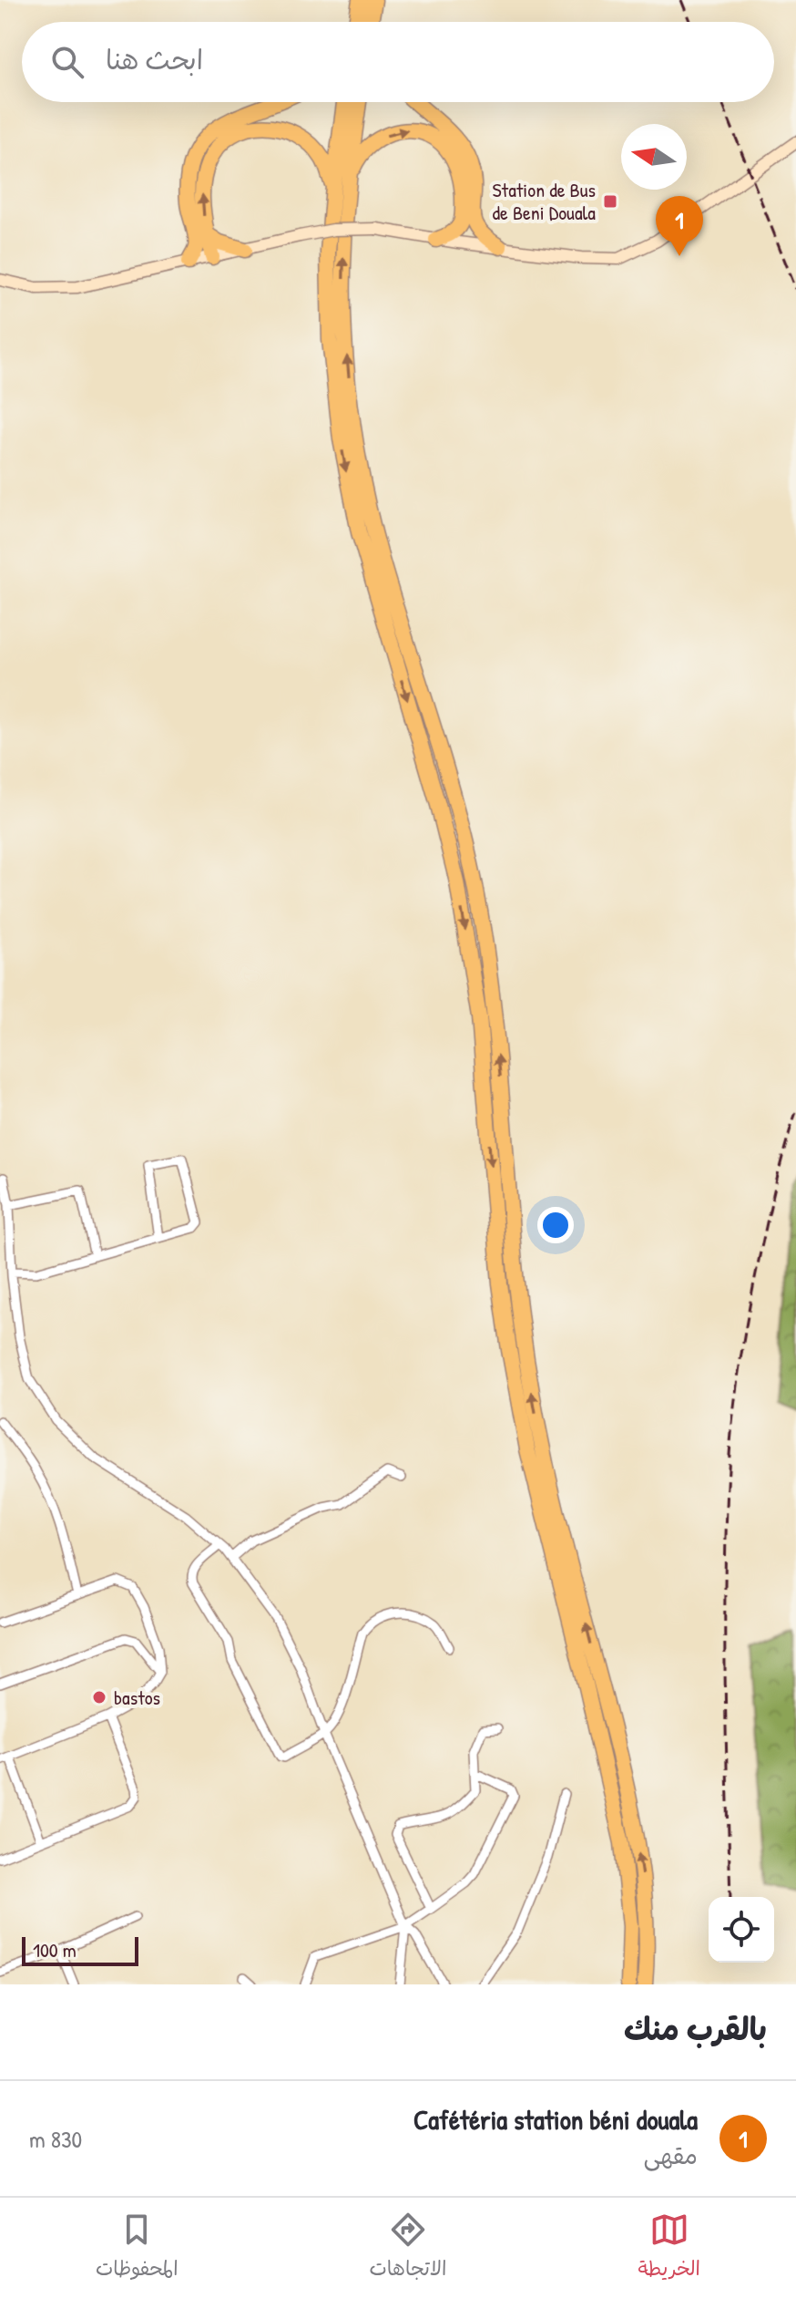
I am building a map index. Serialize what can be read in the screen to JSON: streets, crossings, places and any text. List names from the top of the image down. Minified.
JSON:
{"places":{"transit":["Station de Bus de Beni Douala"],"other":["bastos"]},"scale_bar":"100 m","north":"left","page":{"search":"ابحث هنا","pins":"1","scale":"100 m","heading":"بالقرب منك","list":[{"mark":"1","name":"Cafétéria station béni douala","note":"مقهى","value":"830 m"}],"nav":["الخريطة","الاتجاهات","المحفوظات"]}}
